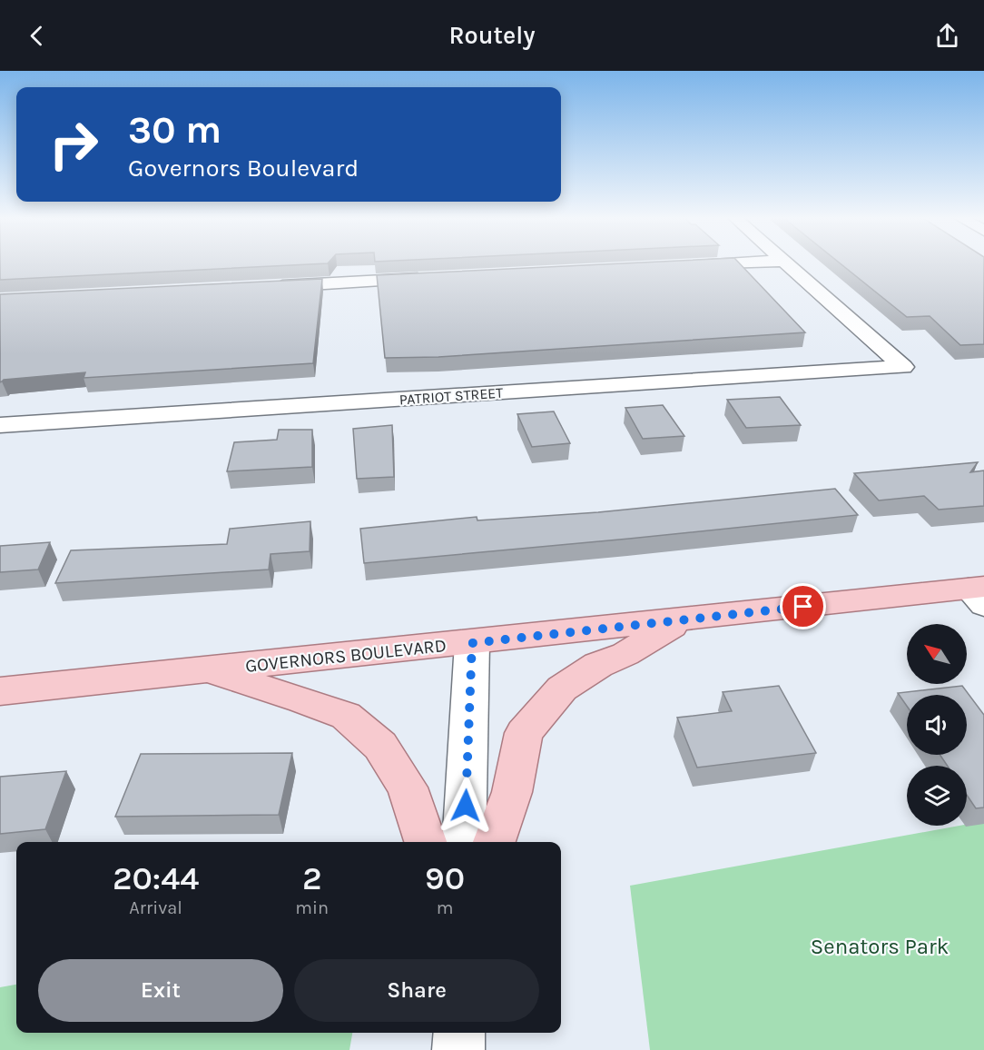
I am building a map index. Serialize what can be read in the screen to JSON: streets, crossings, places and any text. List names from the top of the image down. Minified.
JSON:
{"streets":{"main road":["GOVERNORS BOULEVARD"],"street":["PATRIOT STREET"]},"parks":["Senators Park"],"north":"top left","page":{"header":"Routely","turn":["30 m","Governors Boulevard"],"eta":["20:44","Arrival","2","min","90","m"],"buttons":["Exit","Share"]}}
